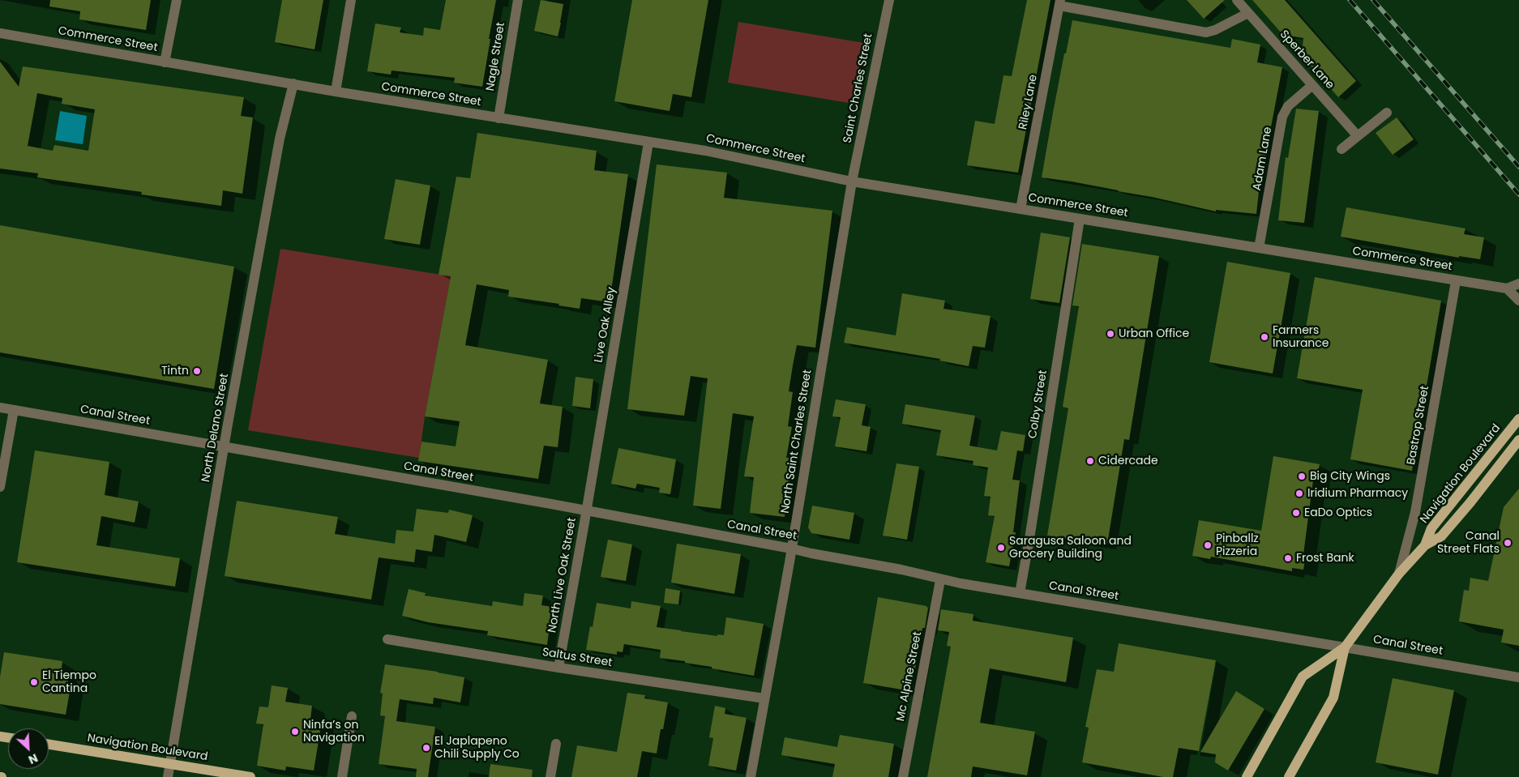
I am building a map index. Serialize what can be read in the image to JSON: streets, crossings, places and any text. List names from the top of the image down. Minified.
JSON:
{"streets":{"main road":["Navigation Boulevard"],"street":["Commerce Street","Nagle Street","Sperber Lane","Saint Charles Street","Riley Lane","Adam Lane","Live Oak Alley","Colby Street","Canal Street","Bastrop Street","North Delano Street","North Saint Charles Street","North Live Oak Street","Saltus Street","Mc Alpine Street"]},"crossings":[["Commerce Street","Nagle Street"],["Commerce Street","Saint Charles Street"],["Commerce Street","Riley Lane"],["Commerce Street","Adam Lane"],["Commerce Street","Live Oak Alley"],["Commerce Street","Colby Street"],["Commerce Street","Bastrop Street"],["Commerce Street","North Delano Street"],["Commerce Street","North Saint Charles Street"],["Sperber Lane","Adam Lane"],["Saint Charles Street","North Saint Charles Street"],["Live Oak Alley","Canal Street"],["Live Oak Alley","North Live Oak Street"],["Colby Street","Canal Street"],["Canal Street","North Delano Street"],["Canal Street","North Saint Charles Street"],["Canal Street","Navigation Boulevard"],["Canal Street","North Live Oak Street"],["Canal Street","Mc Alpine Street"],["Bastrop Street","Navigation Boulevard"],["North Delano Street","Navigation Boulevard"],["North Saint Charles Street","Saltus Street"],["North Live Oak Street","Saltus Street"]],"places":["Urban Office","Farmers Insurance","Tintn","Cidercade","Big City Wings","Iridium Pharmacy","EaDo Optics","Canal Street Flats","Pinballz Pizzeria","Saragusa Saloon and Grocery Building","Frost Bank","El Tiempo Cantina","Ninfa’s on Navigation","El Japlapeno Chili Supply Co"],"north":"bottom right"}
